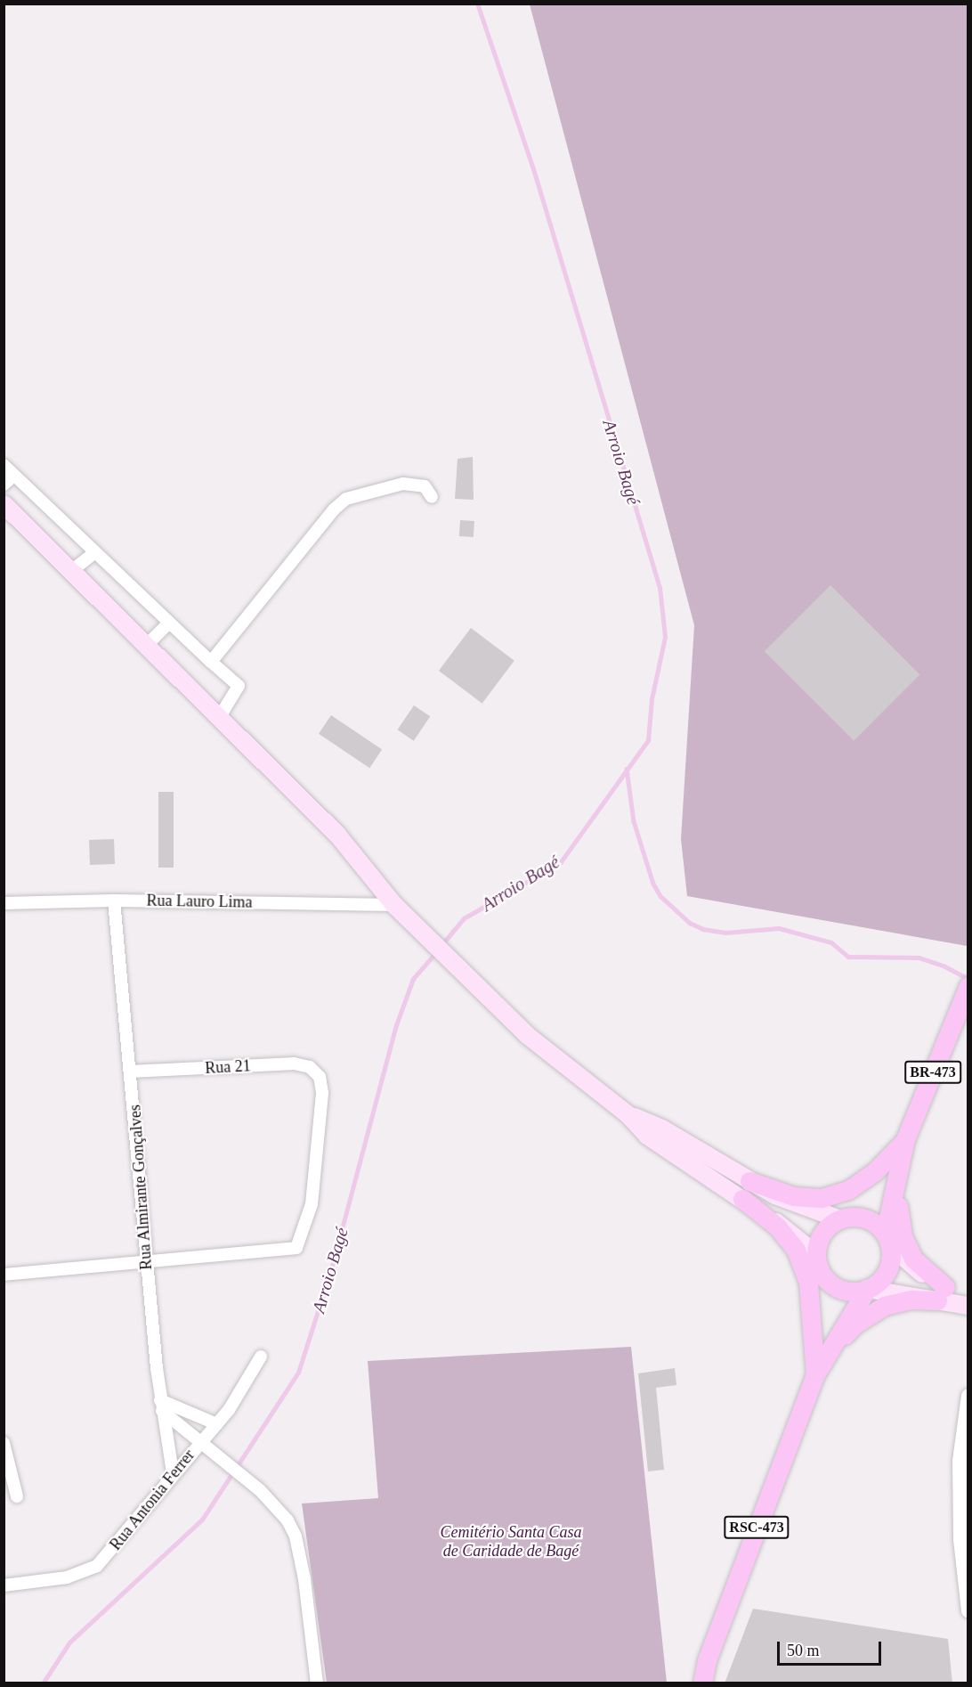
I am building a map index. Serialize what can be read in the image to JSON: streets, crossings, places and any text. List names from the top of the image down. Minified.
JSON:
{"streets":{"main road":["BR-473","RSC-473"],"street":["Rua Lauro Lima","Rua 21","Rua Almirante Gonçalves","Rua Antonia Ferrer"]},"crossings":[["Rua Lauro Lima","Rua Almirante Gonçalves"],["Rua 21","Rua Almirante Gonçalves"],["Rua Almirante Gonçalves","Rua Antonia Ferrer"]],"water":["Arroio Bagé"],"parks":["Cemitério Santa Casa de Caridade de Bagé"],"scale_bar":"50 m"}
